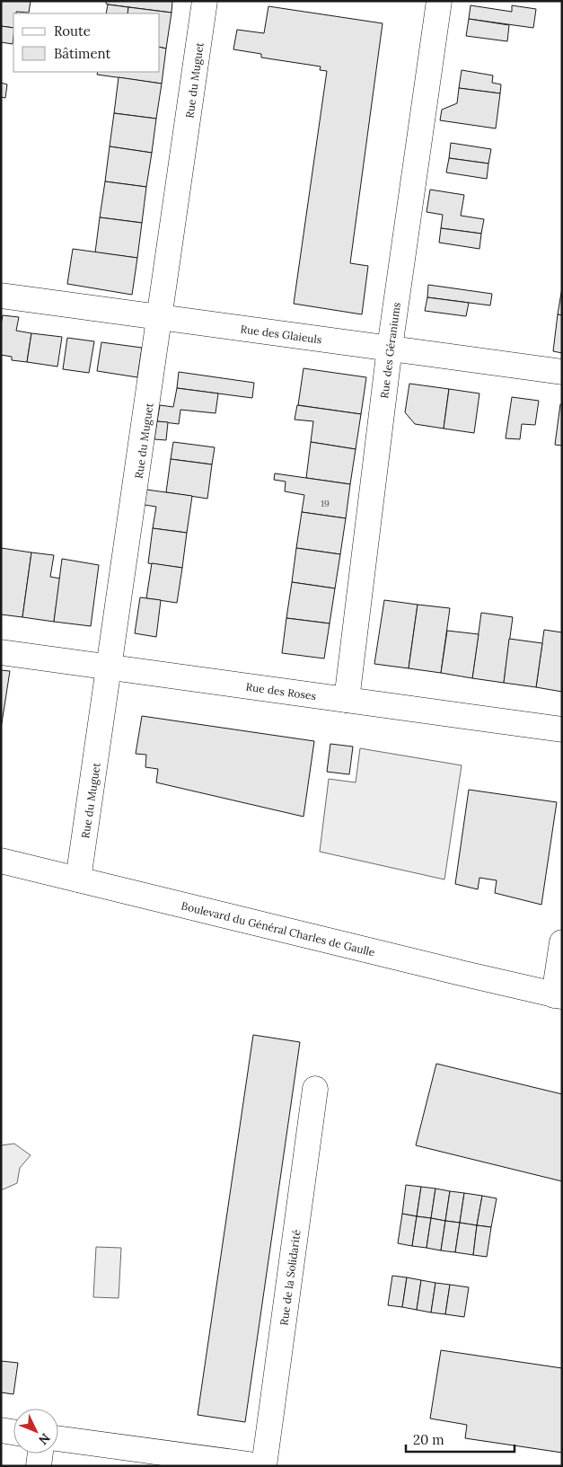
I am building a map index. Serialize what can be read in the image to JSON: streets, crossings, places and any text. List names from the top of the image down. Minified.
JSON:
{"streets":{"street":["Rue du Muguet","Rue des Glaieuls","Rue des Géraniums","Rue des Roses","Boulevard du Général Charles de Gaulle","Rue de la Solidarité"]},"crossings":[["Rue du Muguet","Rue des Glaieuls"],["Rue du Muguet","Rue des Roses"],["Rue du Muguet","Boulevard du Général Charles de Gaulle"],["Rue des Glaieuls","Rue des Géraniums"],["Rue des Géraniums","Rue des Roses"]],"house_numbers":["19"],"legend":["Route","Bâtiment"],"scale_bar":"20 m","north":"bottom right"}
